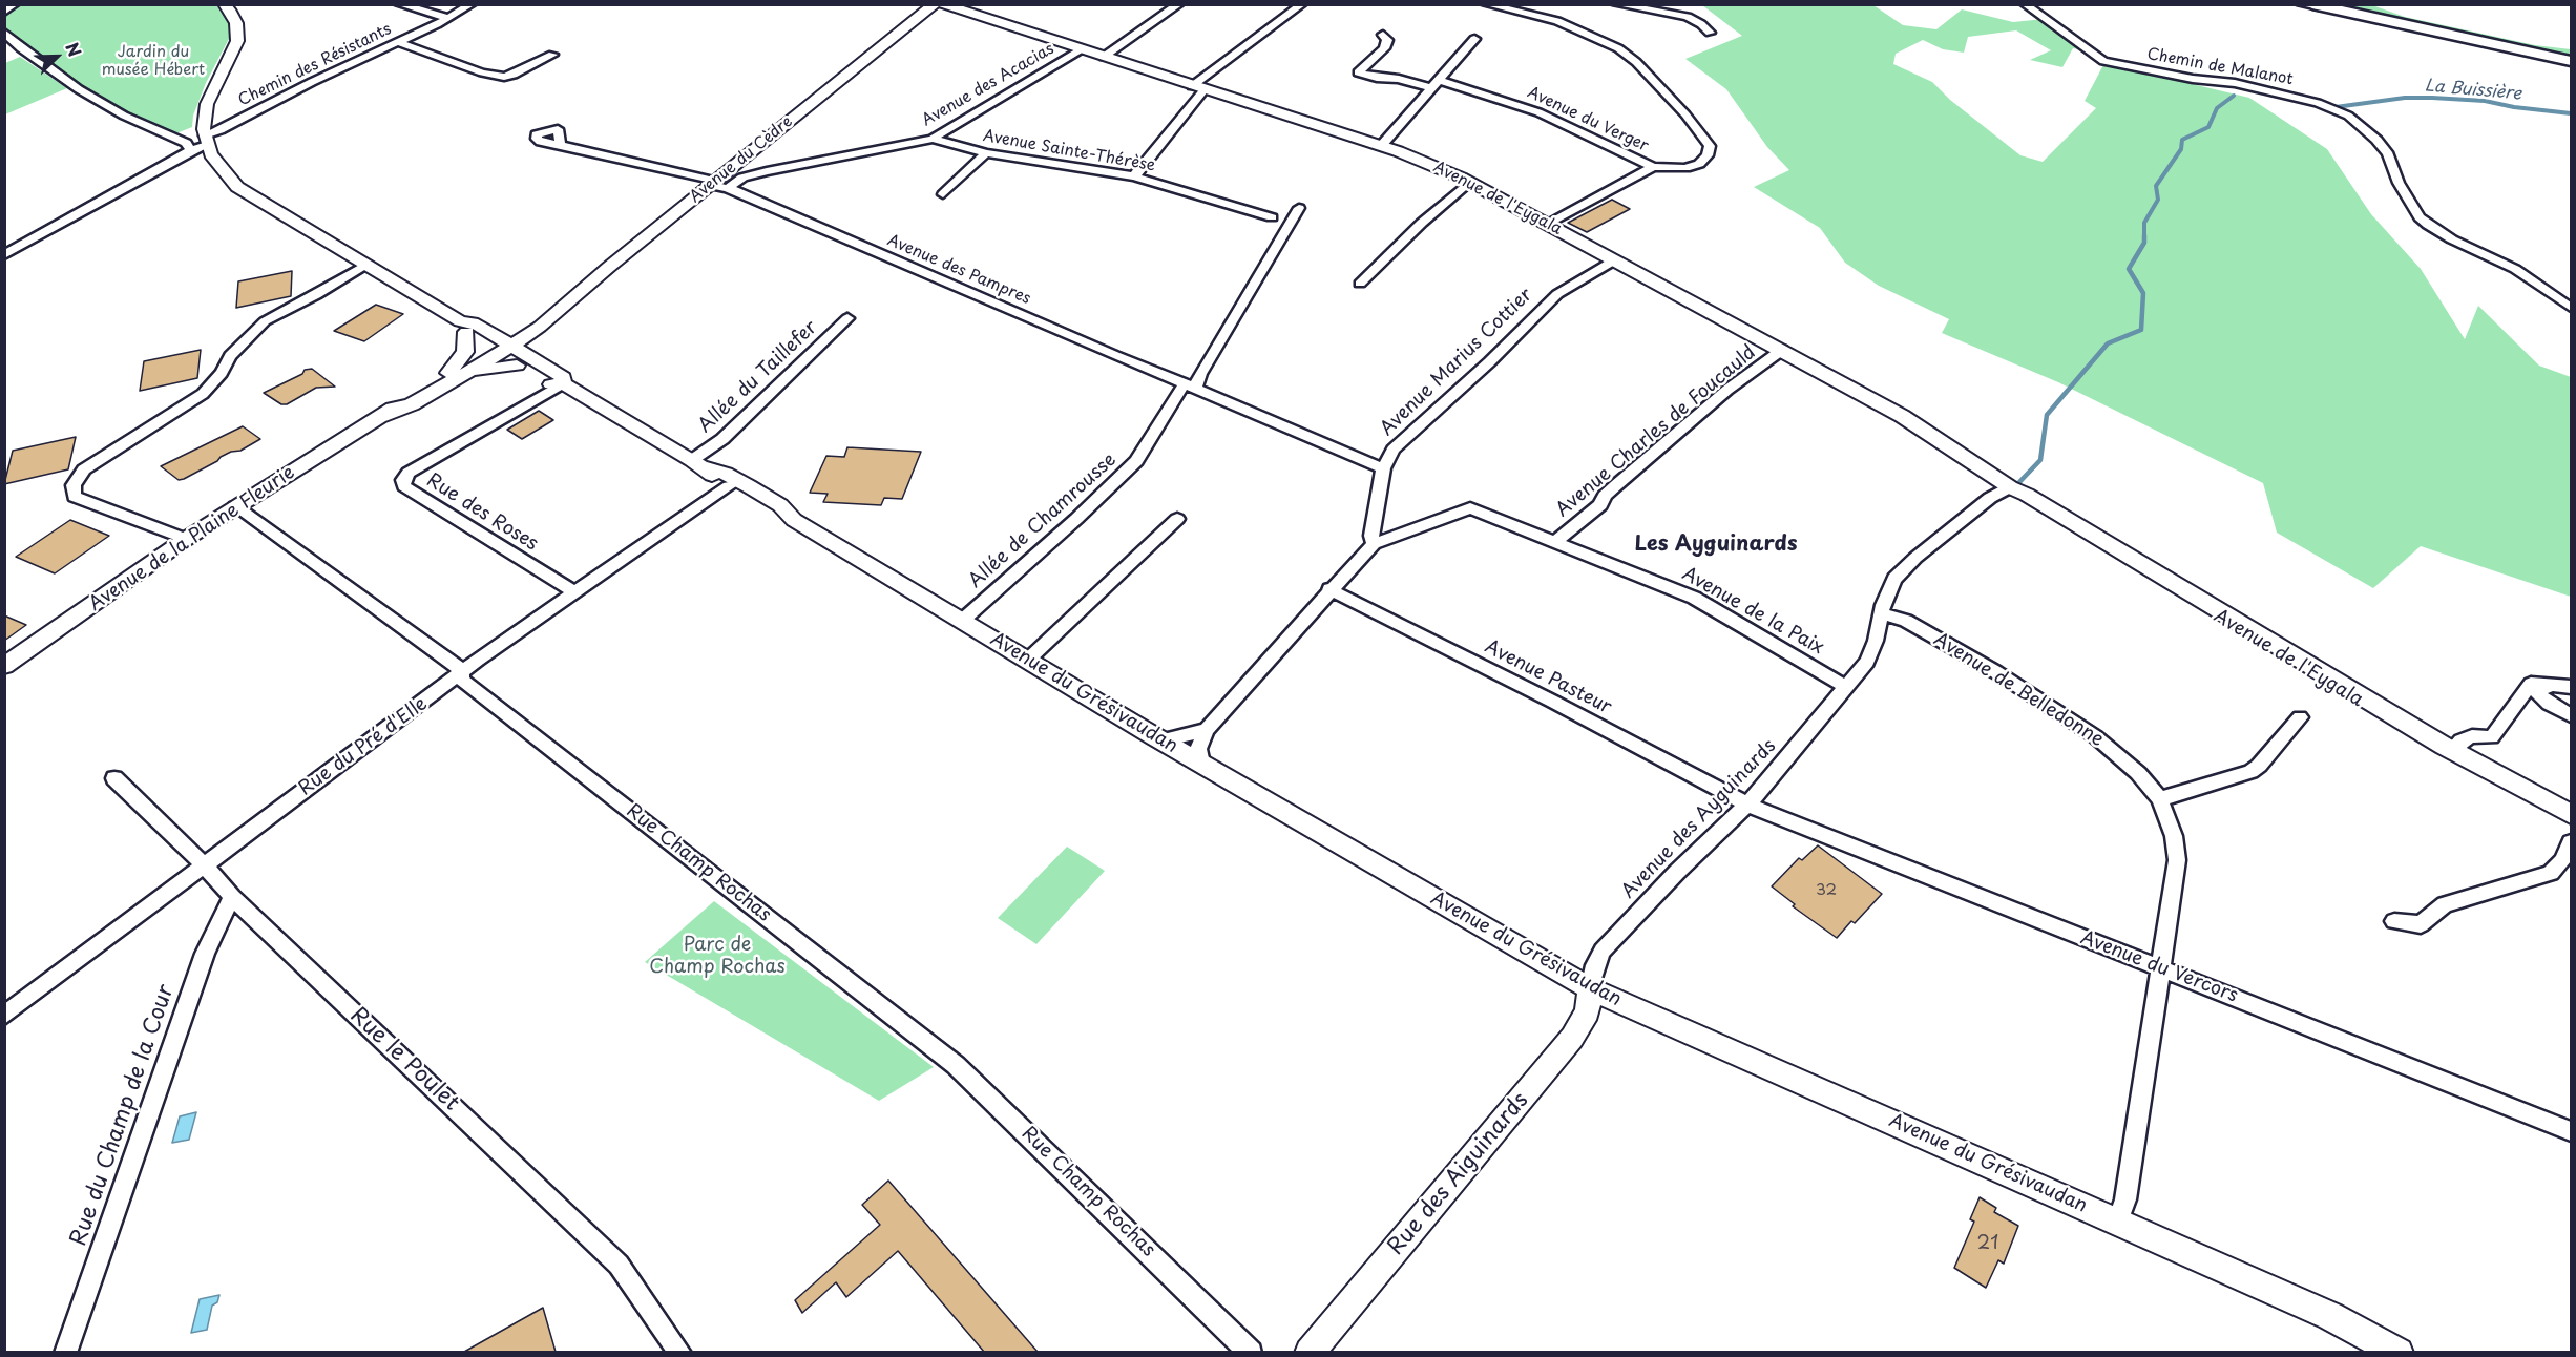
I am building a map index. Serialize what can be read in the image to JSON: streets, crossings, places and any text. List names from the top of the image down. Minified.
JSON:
{"streets":{"street":["Chemin des Résistants","Chemin de Malanot","Avenue des Acacias","Avenue du Verger","Avenue Sainte-Thérèse","Avenue du Cèdre","Avenue de l'Eygala","Avenue des Pampres","Avenue Marius Cottier","Allée du Taillefer","Avenue Charles de Foucauld","Rue des Roses","Allée de Chamrousse","Avenue de la Plaine Fleurie","Avenue de la Paix","Avenue Pasteur","Avenue de Belledonne","Avenue du Grésivaudan","Rue du Pré d'Elle","Avenue des Ayguinards","Rue Champ Rochas","Avenue du Vercors","Rue le Poulet","Rue du Champ de la Cour","Rue des Aiguinards"]},"crossings":[["Chemin des Résistants","Avenue du Grésivaudan"],["Avenue des Acacias","Avenue Sainte-Thérèse"],["Avenue des Acacias","Avenue du Cèdre"],["Avenue des Acacias","Avenue de l'Eygala"],["Avenue des Acacias","Avenue des Pampres"],["Avenue du Cèdre","Avenue des Pampres"],["Avenue du Cèdre","Avenue de la Plaine Fleurie"],["Avenue du Cèdre","Avenue du Grésivaudan"],["Avenue de l'Eygala","Avenue Marius Cottier"],["Avenue de l'Eygala","Avenue Charles de Foucauld"],["Avenue de l'Eygala","Avenue des Ayguinards"],["Avenue des Pampres","Avenue Marius Cottier"],["Avenue des Pampres","Allée de Chamrousse"],["Allée du Taillefer","Avenue du Grésivaudan"],["Avenue Charles de Foucauld","Avenue de la Paix"],["Rue des Roses","Avenue du Grésivaudan"],["Rue des Roses","Rue du Pré d'Elle"],["Allée de Chamrousse","Avenue du Grésivaudan"],["Avenue de la Plaine Fleurie","Avenue du Grésivaudan"],["Avenue de la Plaine Fleurie","Rue Champ Rochas"],["Avenue de la Paix","Avenue des Ayguinards"],["Avenue Pasteur","Avenue des Ayguinards"],["Avenue Pasteur","Avenue du Vercors"],["Avenue de Belledonne","Avenue du Grésivaudan"],["Avenue de Belledonne","Avenue des Ayguinards"],["Avenue de Belledonne","Avenue du Vercors"],["Avenue du Grésivaudan","Rue du Pré d'Elle"],["Avenue du Grésivaudan","Avenue des Ayguinards"],["Avenue du Grésivaudan","Rue des Aiguinards"],["Rue du Pré d'Elle","Rue Champ Rochas"],["Rue du Pré d'Elle","Rue le Poulet"],["Avenue des Ayguinards","Avenue du Vercors"],["Avenue des Ayguinards","Rue des Aiguinards"],["Rue le Poulet","Rue du Champ de la Cour"]],"districts":["Les Ayguinards"],"water":["La Buissière"],"parks":["Jardin du musée Hébert","Parc de Champ Rochas"],"house_numbers":["32","21"],"north":"top right"}
